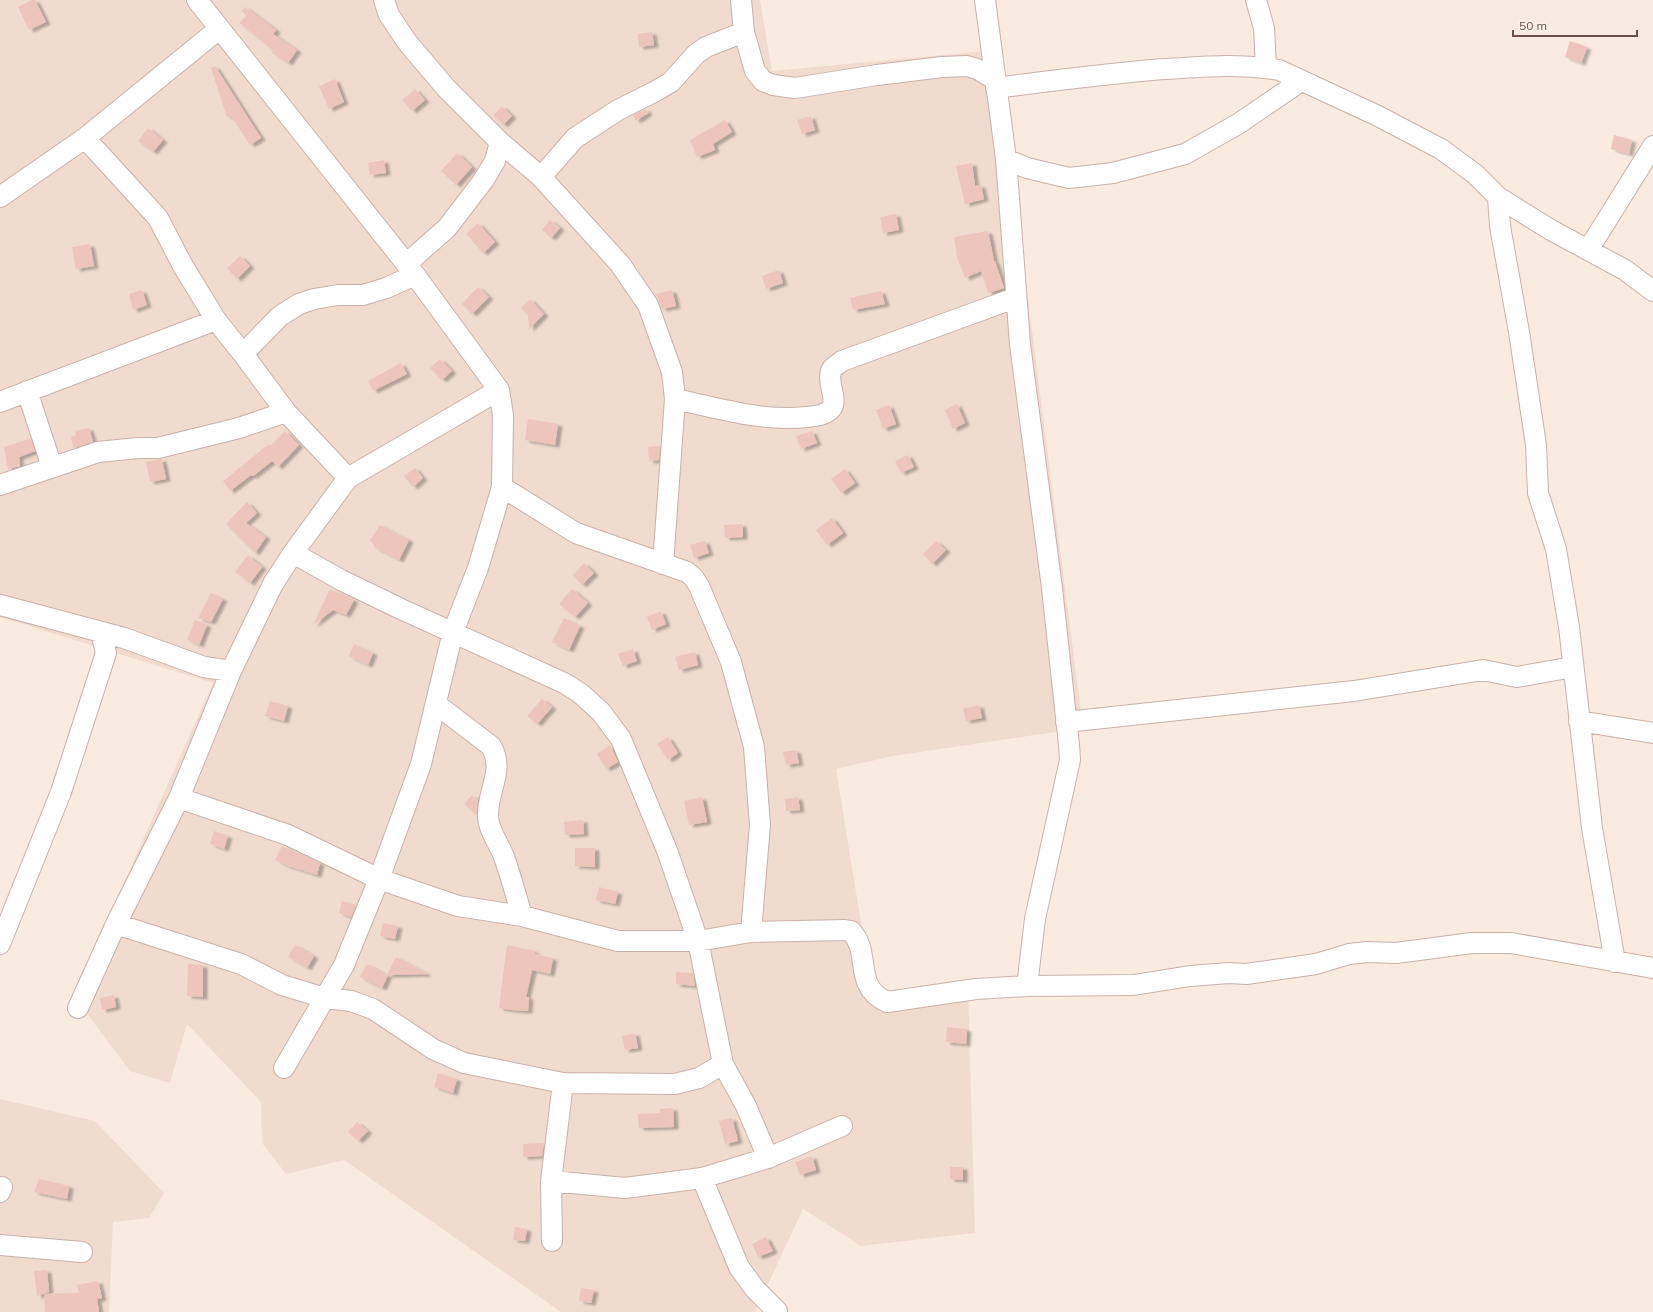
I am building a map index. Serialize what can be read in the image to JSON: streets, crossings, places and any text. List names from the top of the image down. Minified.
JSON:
{"scale_bar":"50 m"}
